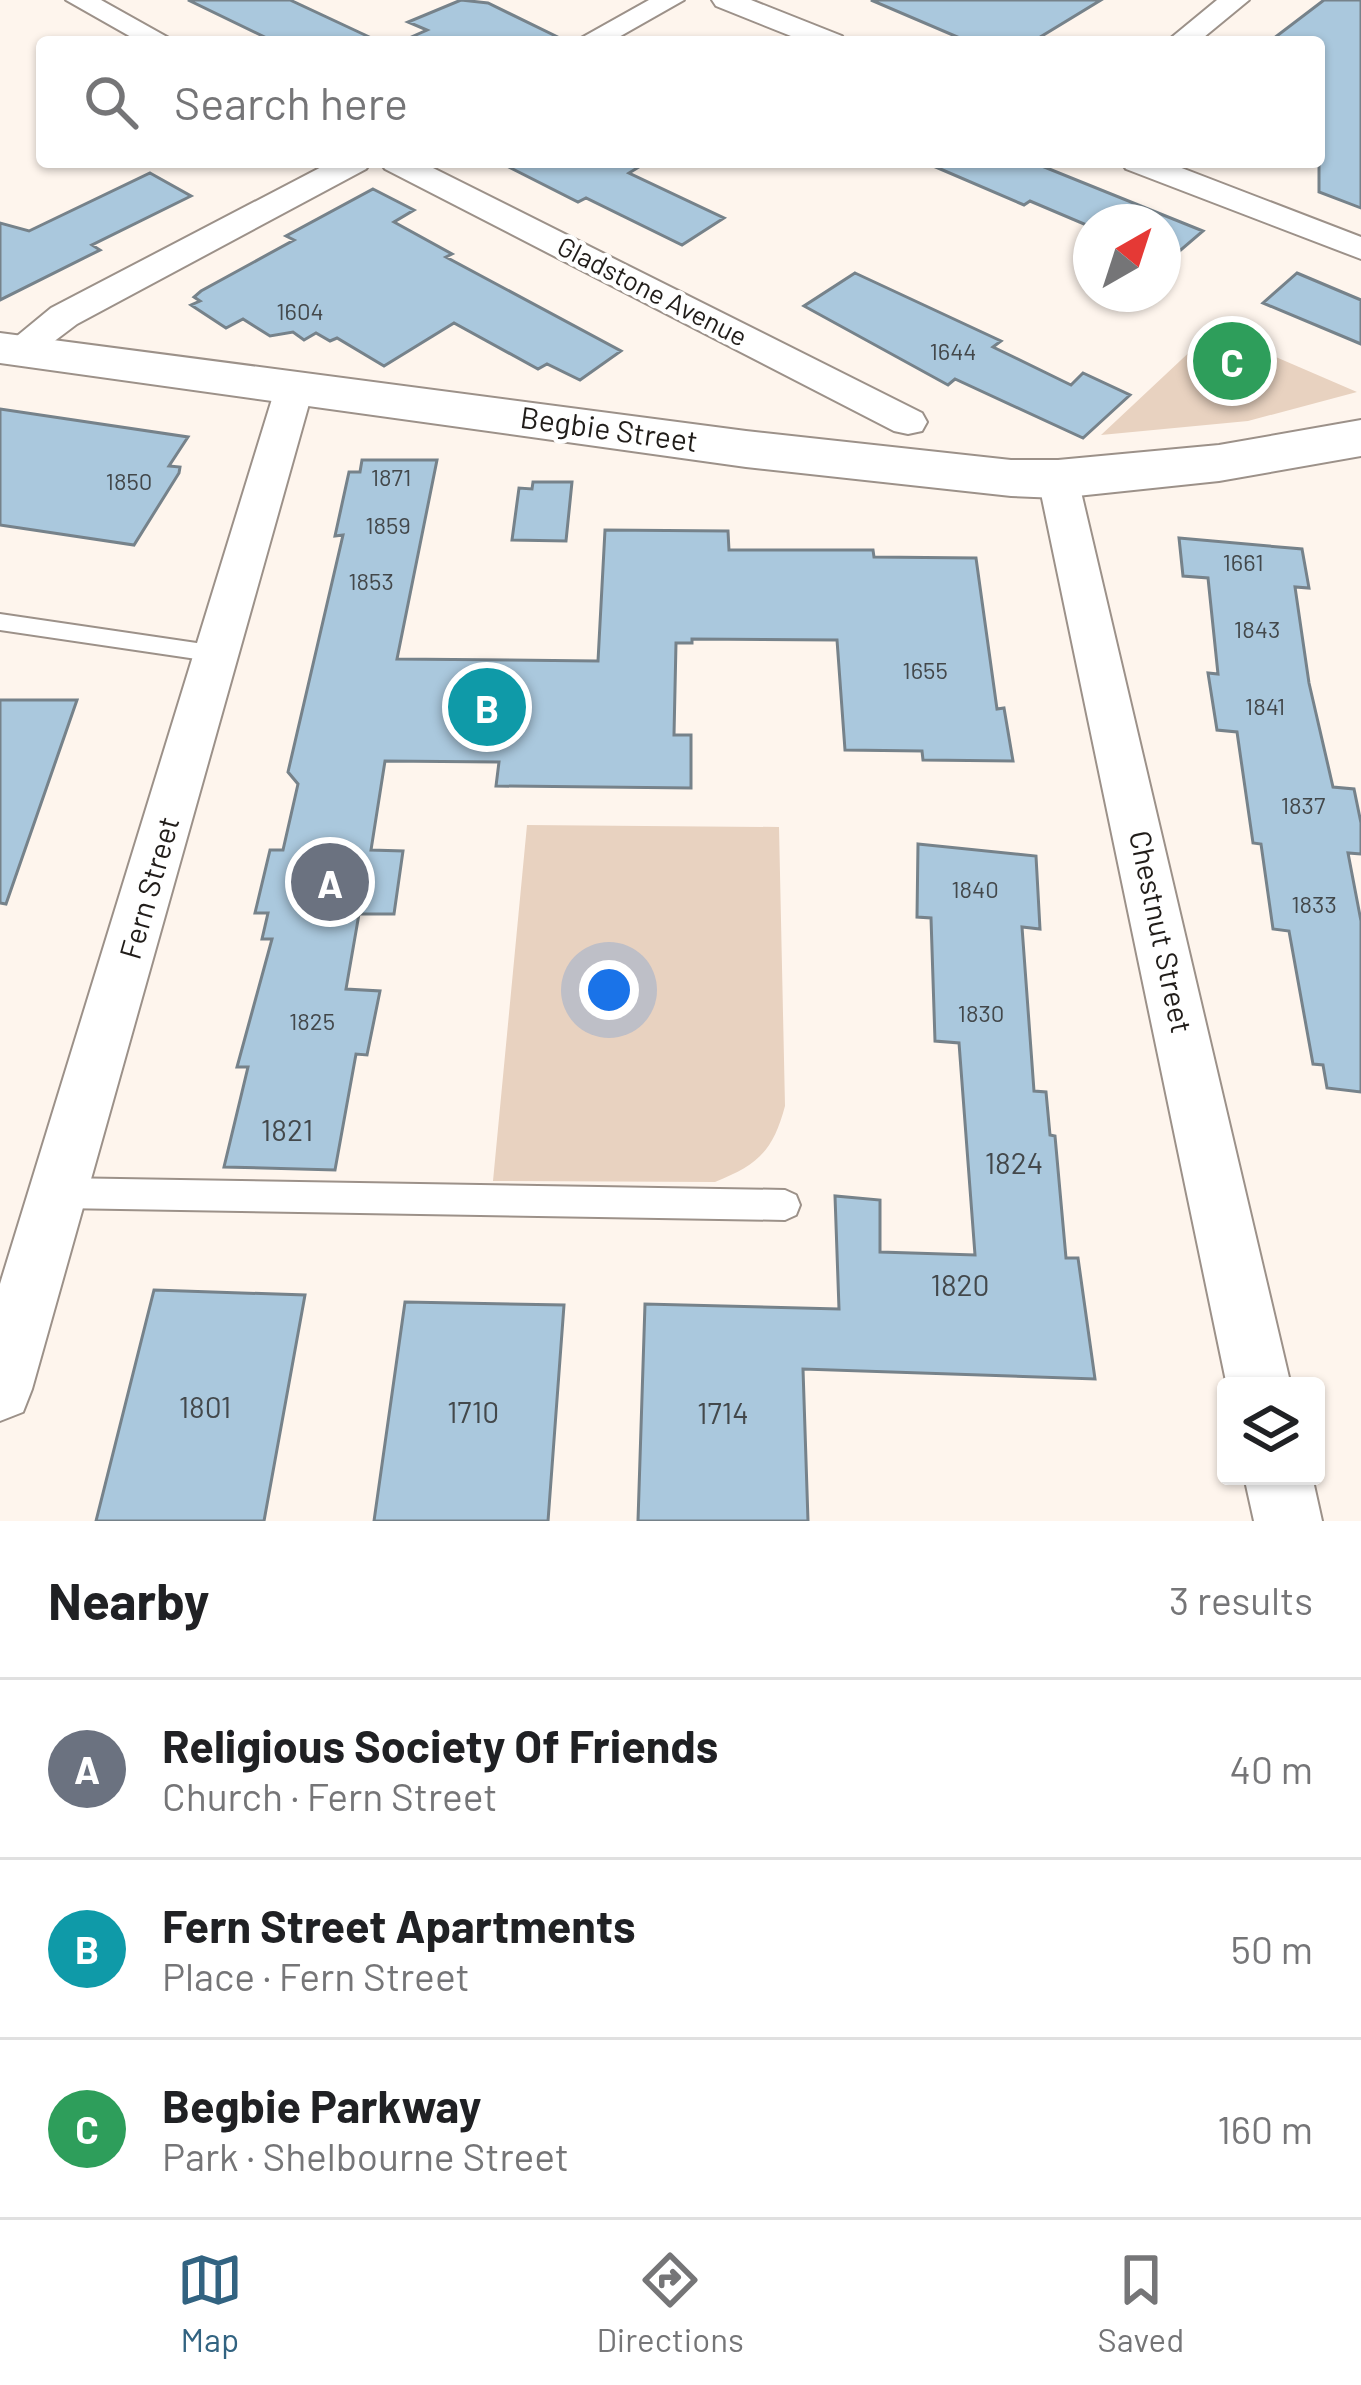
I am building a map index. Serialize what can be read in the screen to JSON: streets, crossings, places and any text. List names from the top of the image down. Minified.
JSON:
{"streets":{"main road":["Begbie Street"],"street":["Gladstone Avenue","Fern Street","Chestnut Street"]},"crossings":[["Begbie Street","Fern Street"],["Begbie Street","Chestnut Street"]],"house_numbers":["1604","1644","1871","1850","1859","1661","1853","1843","1655","1841","1837","1840","1833","1830","1825","1821","1824","1820","1801","1710","1714"],"north":"top right","page":{"search":"Search here","pins":["C","B","A"],"heading":["Nearby","3 results"],"list":[{"mark":"A","name":"Religious Society Of Friends","note":"Church · Fern Street","value":"40 m"},{"mark":"B","name":"Fern Street Apartments","note":"Place · Fern Street","value":"50 m"},{"mark":"C","name":"Begbie Parkway","note":"Park · Shelbourne Street","value":"160 m"}],"nav":["Map","Directions","Saved"]}}
